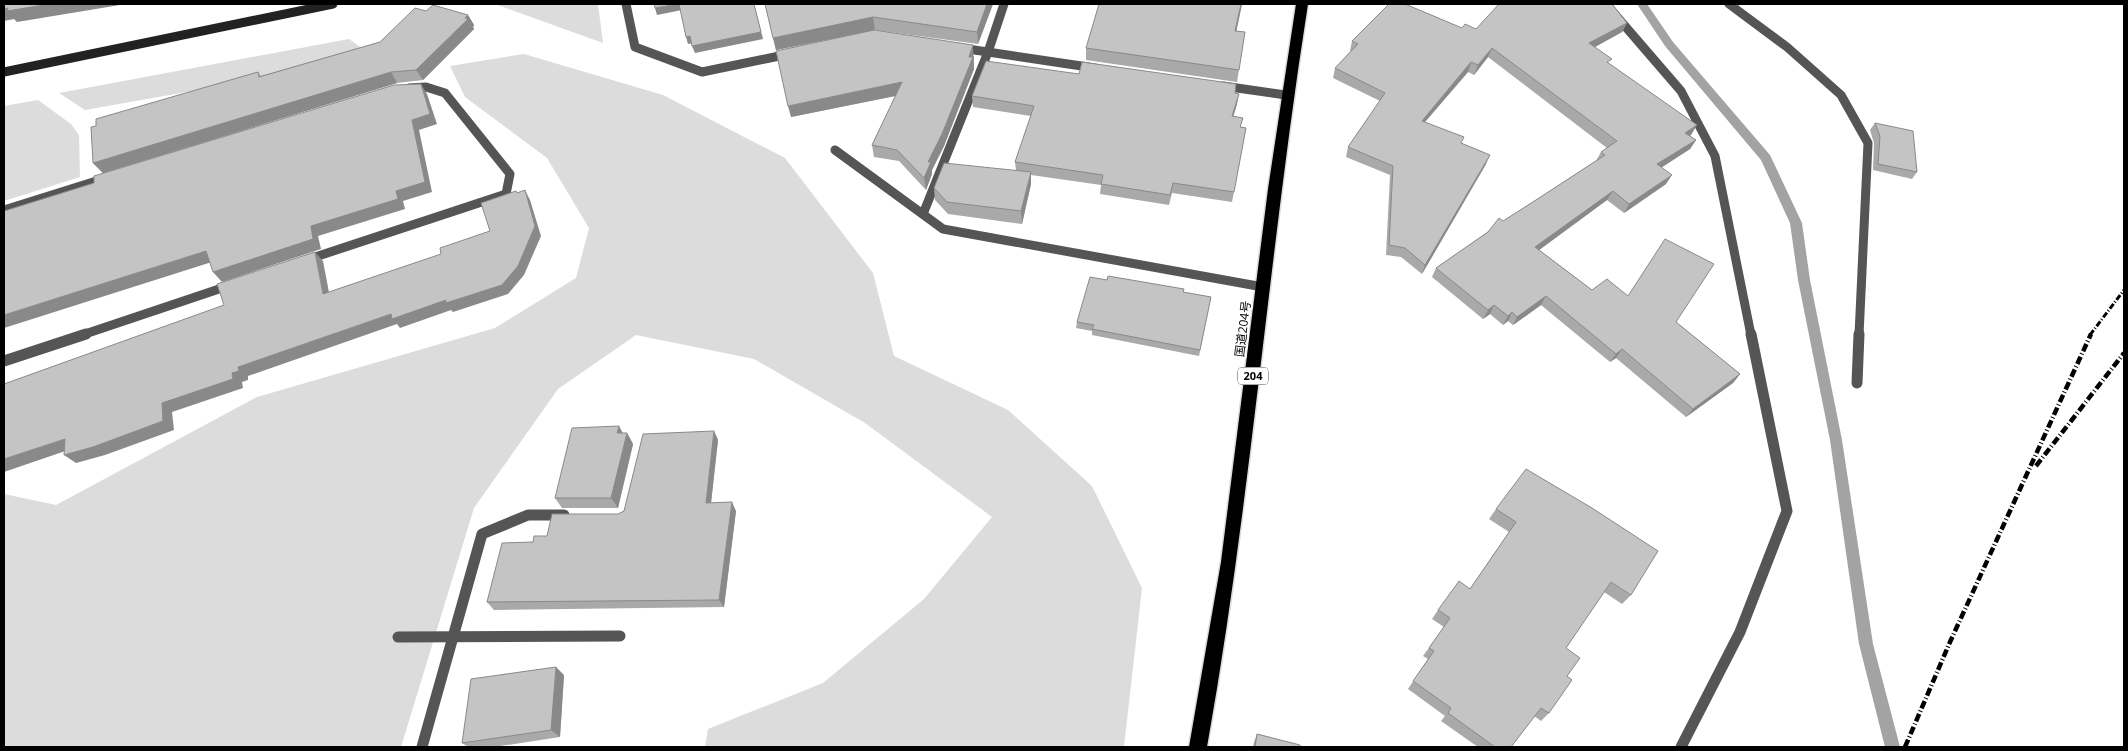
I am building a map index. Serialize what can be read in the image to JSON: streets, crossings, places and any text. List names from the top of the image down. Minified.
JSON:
{"streets":{"highway":["国道204号","204"]}}
